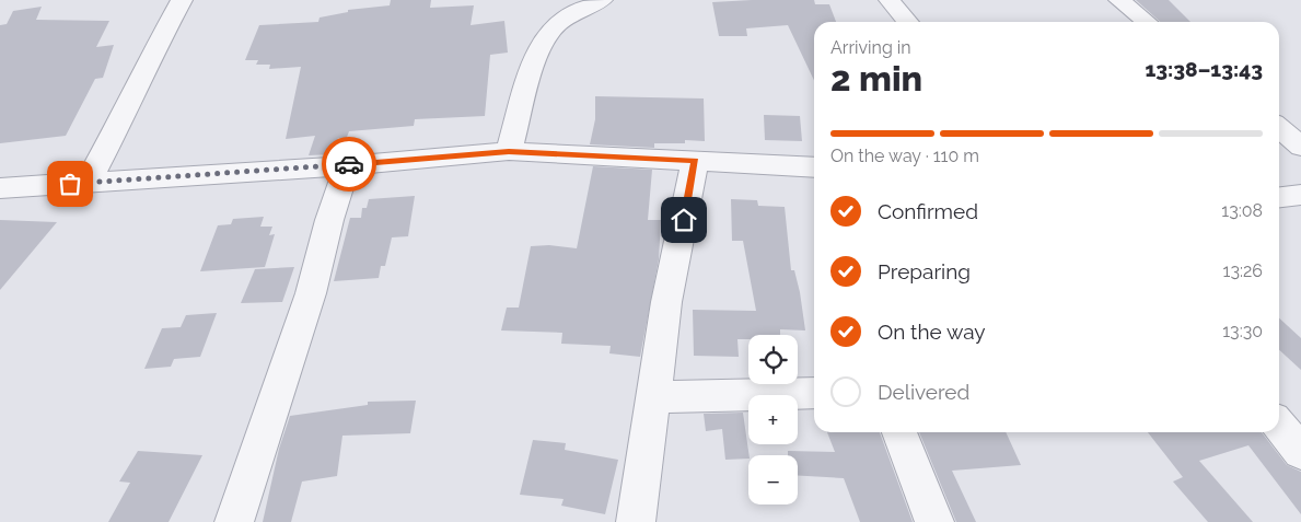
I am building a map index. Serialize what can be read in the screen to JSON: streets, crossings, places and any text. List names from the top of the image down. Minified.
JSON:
{"page":{"heading":["2 min","Arriving in","13:38–13:43"],"bar":"On the way · 110 m","list":[["Confirmed","13:08"],["Preparing","13:26"],["On the way","13:30"],"Delivered"],"map_buttons":["+","−"]}}
